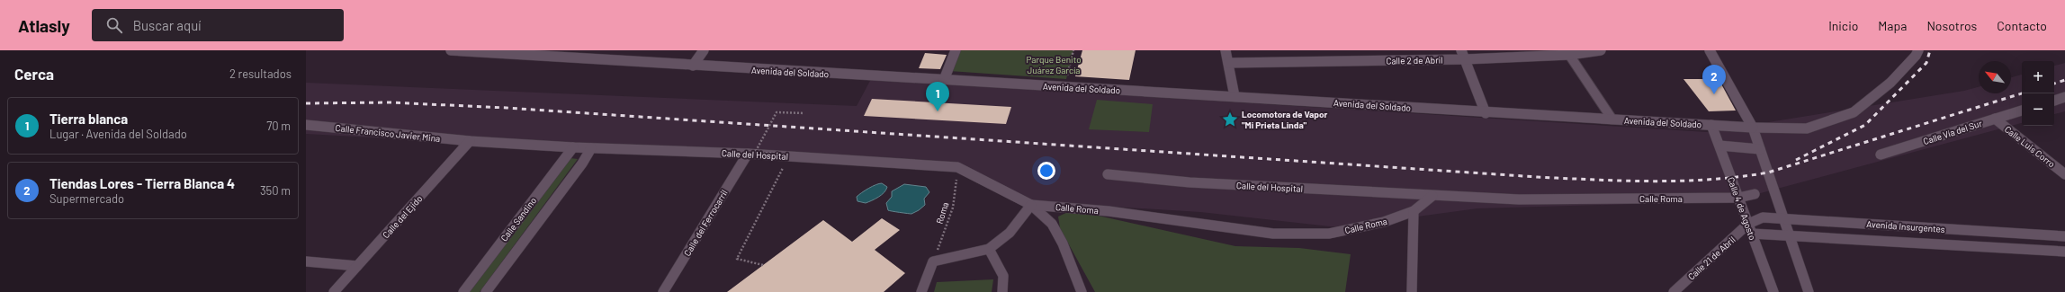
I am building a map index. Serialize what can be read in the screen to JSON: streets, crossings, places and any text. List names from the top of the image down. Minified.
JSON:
{"streets":{"street":["Calle 2 de Abril","Avenida del Soldado","Calle Vía del Sur","Calle Francisco Javier Mina","Calle Luis Corro","Calle del Hospital","Calle Roma","Calle 4 de Agosto","Calle del Ejido","Calle Sandino","Calle del Ferrocarril","Avenida Insurgentes","Calle 21 de Abril"],"path":["Roma"]},"crossings":[["Avenida del Soldado","Calle 4 de Agosto"],["Calle Vía del Sur","Calle Luis Corro"],["Calle Francisco Javier Mina","Calle del Hospital"],["Calle Francisco Javier Mina","Calle del Ejido"],["Calle del Hospital","Calle Roma"],["Calle del Hospital","Roma"],["Calle del Hospital","Calle del Ejido"],["Calle del Hospital","Calle Sandino"],["Calle del Hospital","Calle del Ferrocarril"],["Calle Roma","Calle 4 de Agosto"],["Calle 4 de Agosto","Avenida Insurgentes"],["Calle 4 de Agosto","Calle 21 de Abril"],["Avenida Insurgentes","Calle 21 de Abril"]],"parks":["Parque Benito Juárez García"],"places":{"place":["Locomotora de Vapor \"Mi Prieta Linda\""]},"north":"top left","page":{"header":"Atlasly","search":"Buscar aquí","nav":["Inicio","Mapa","Nosotros","Contacto"],"heading":["Cerca","2 resultados"],"map_buttons":["+","−"],"pins":["2","1"],"list":[{"mark":"1","name":"Tierra blanca","note":"Lugar · Avenida del Soldado","value":"70 m"},{"mark":"2","name":"Tiendas Lores - Tierra Blanca 4","note":"Supermercado","value":"350 m"}]}}
